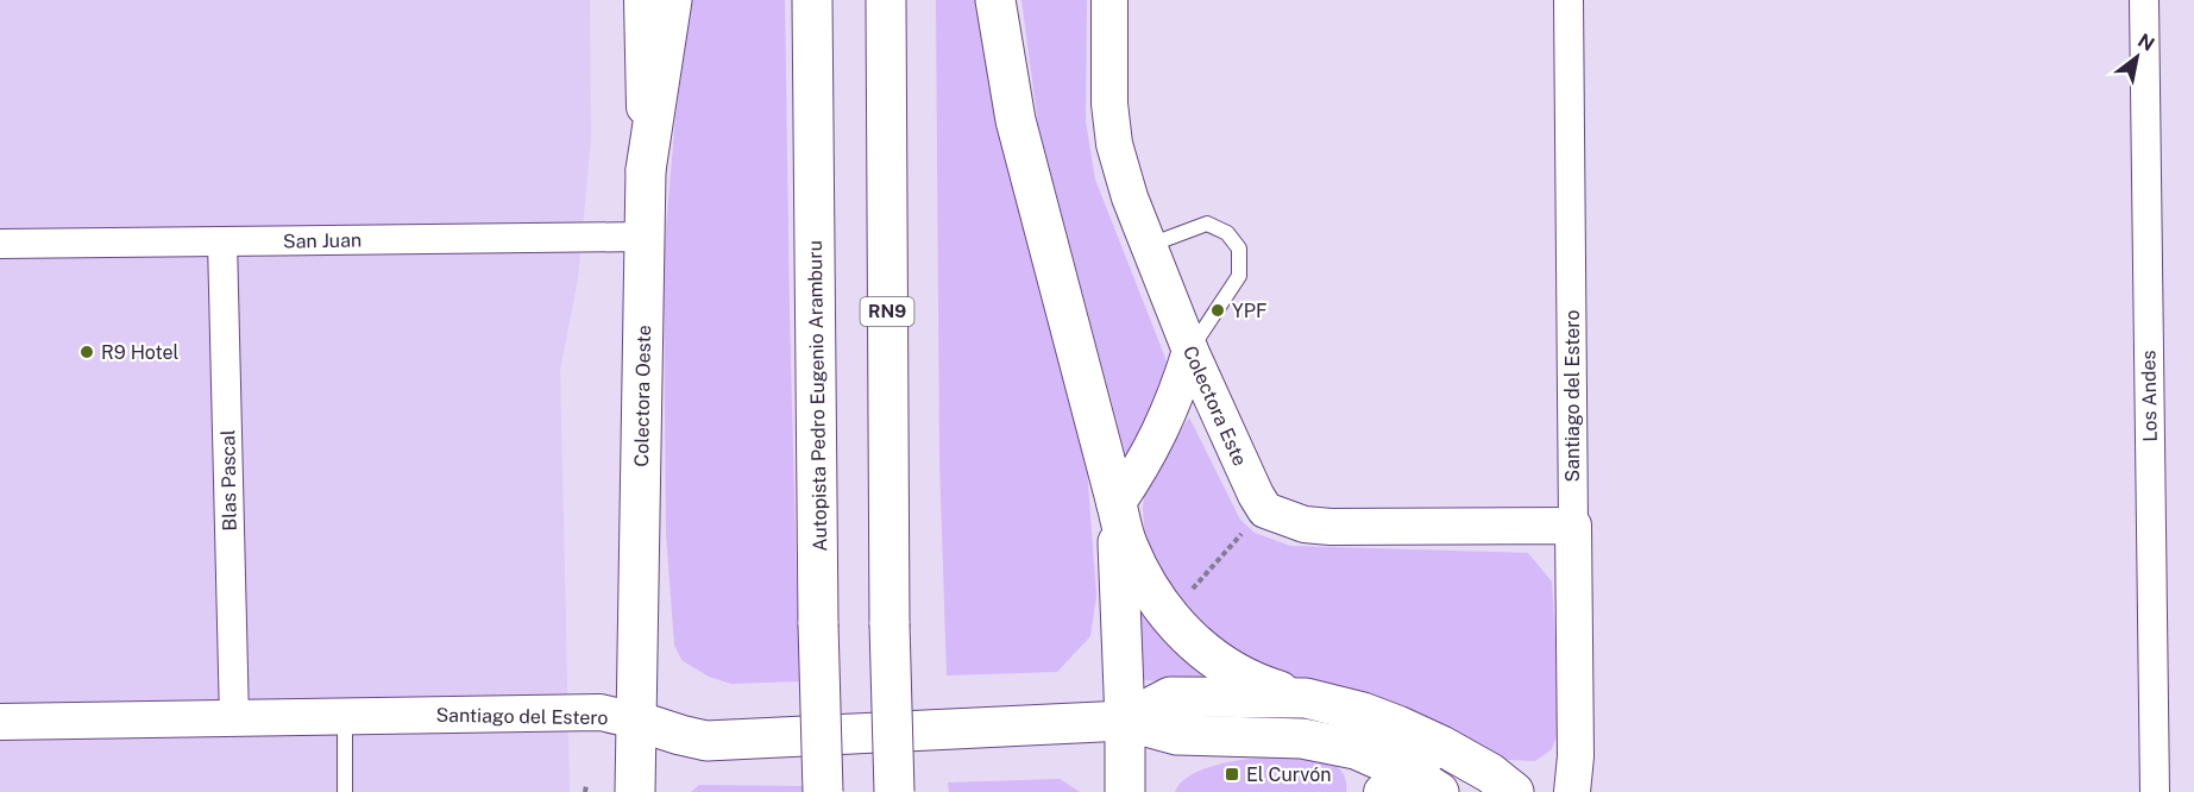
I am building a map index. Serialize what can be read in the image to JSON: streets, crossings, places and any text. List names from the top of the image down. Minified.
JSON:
{"streets":{"main road":["RN9","Colectora Oeste","Autopista Pedro Eugenio Aramburu","Santiago del Estero"],"street":["San Juan","Los Andes","Colectora Este","Blas Pascal"]},"crossings":[["San Juan","Colectora Oeste"],["San Juan","Blas Pascal"],["Colectora Oeste","Santiago del Estero"],["Santiago del Estero","Colectora Este"],["Santiago del Estero","Blas Pascal"]],"places":{"other":["YPF","R9 Hotel"],"transit":["El Curvón"]},"north":"top right"}
